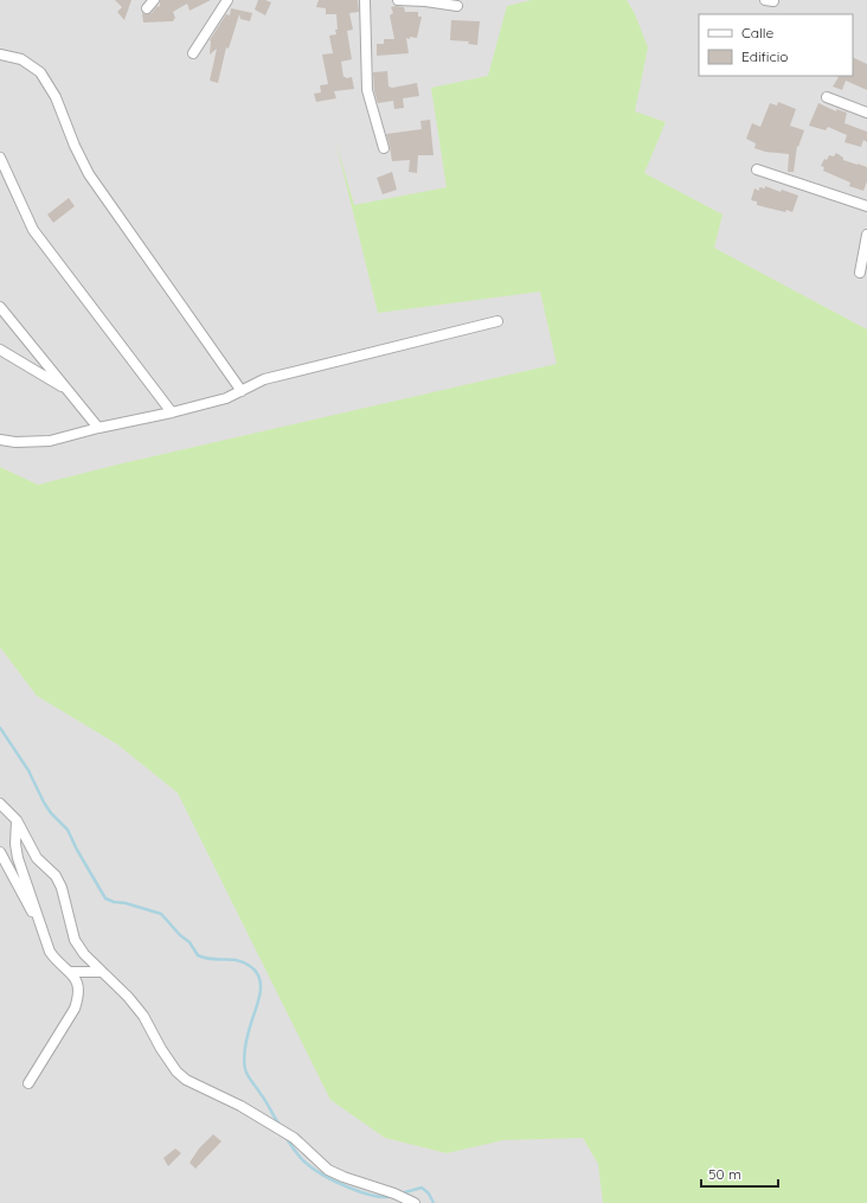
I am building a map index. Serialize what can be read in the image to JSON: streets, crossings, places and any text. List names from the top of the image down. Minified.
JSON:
{"legend":["Calle","Edificio"],"scale_bar":"50 m"}
